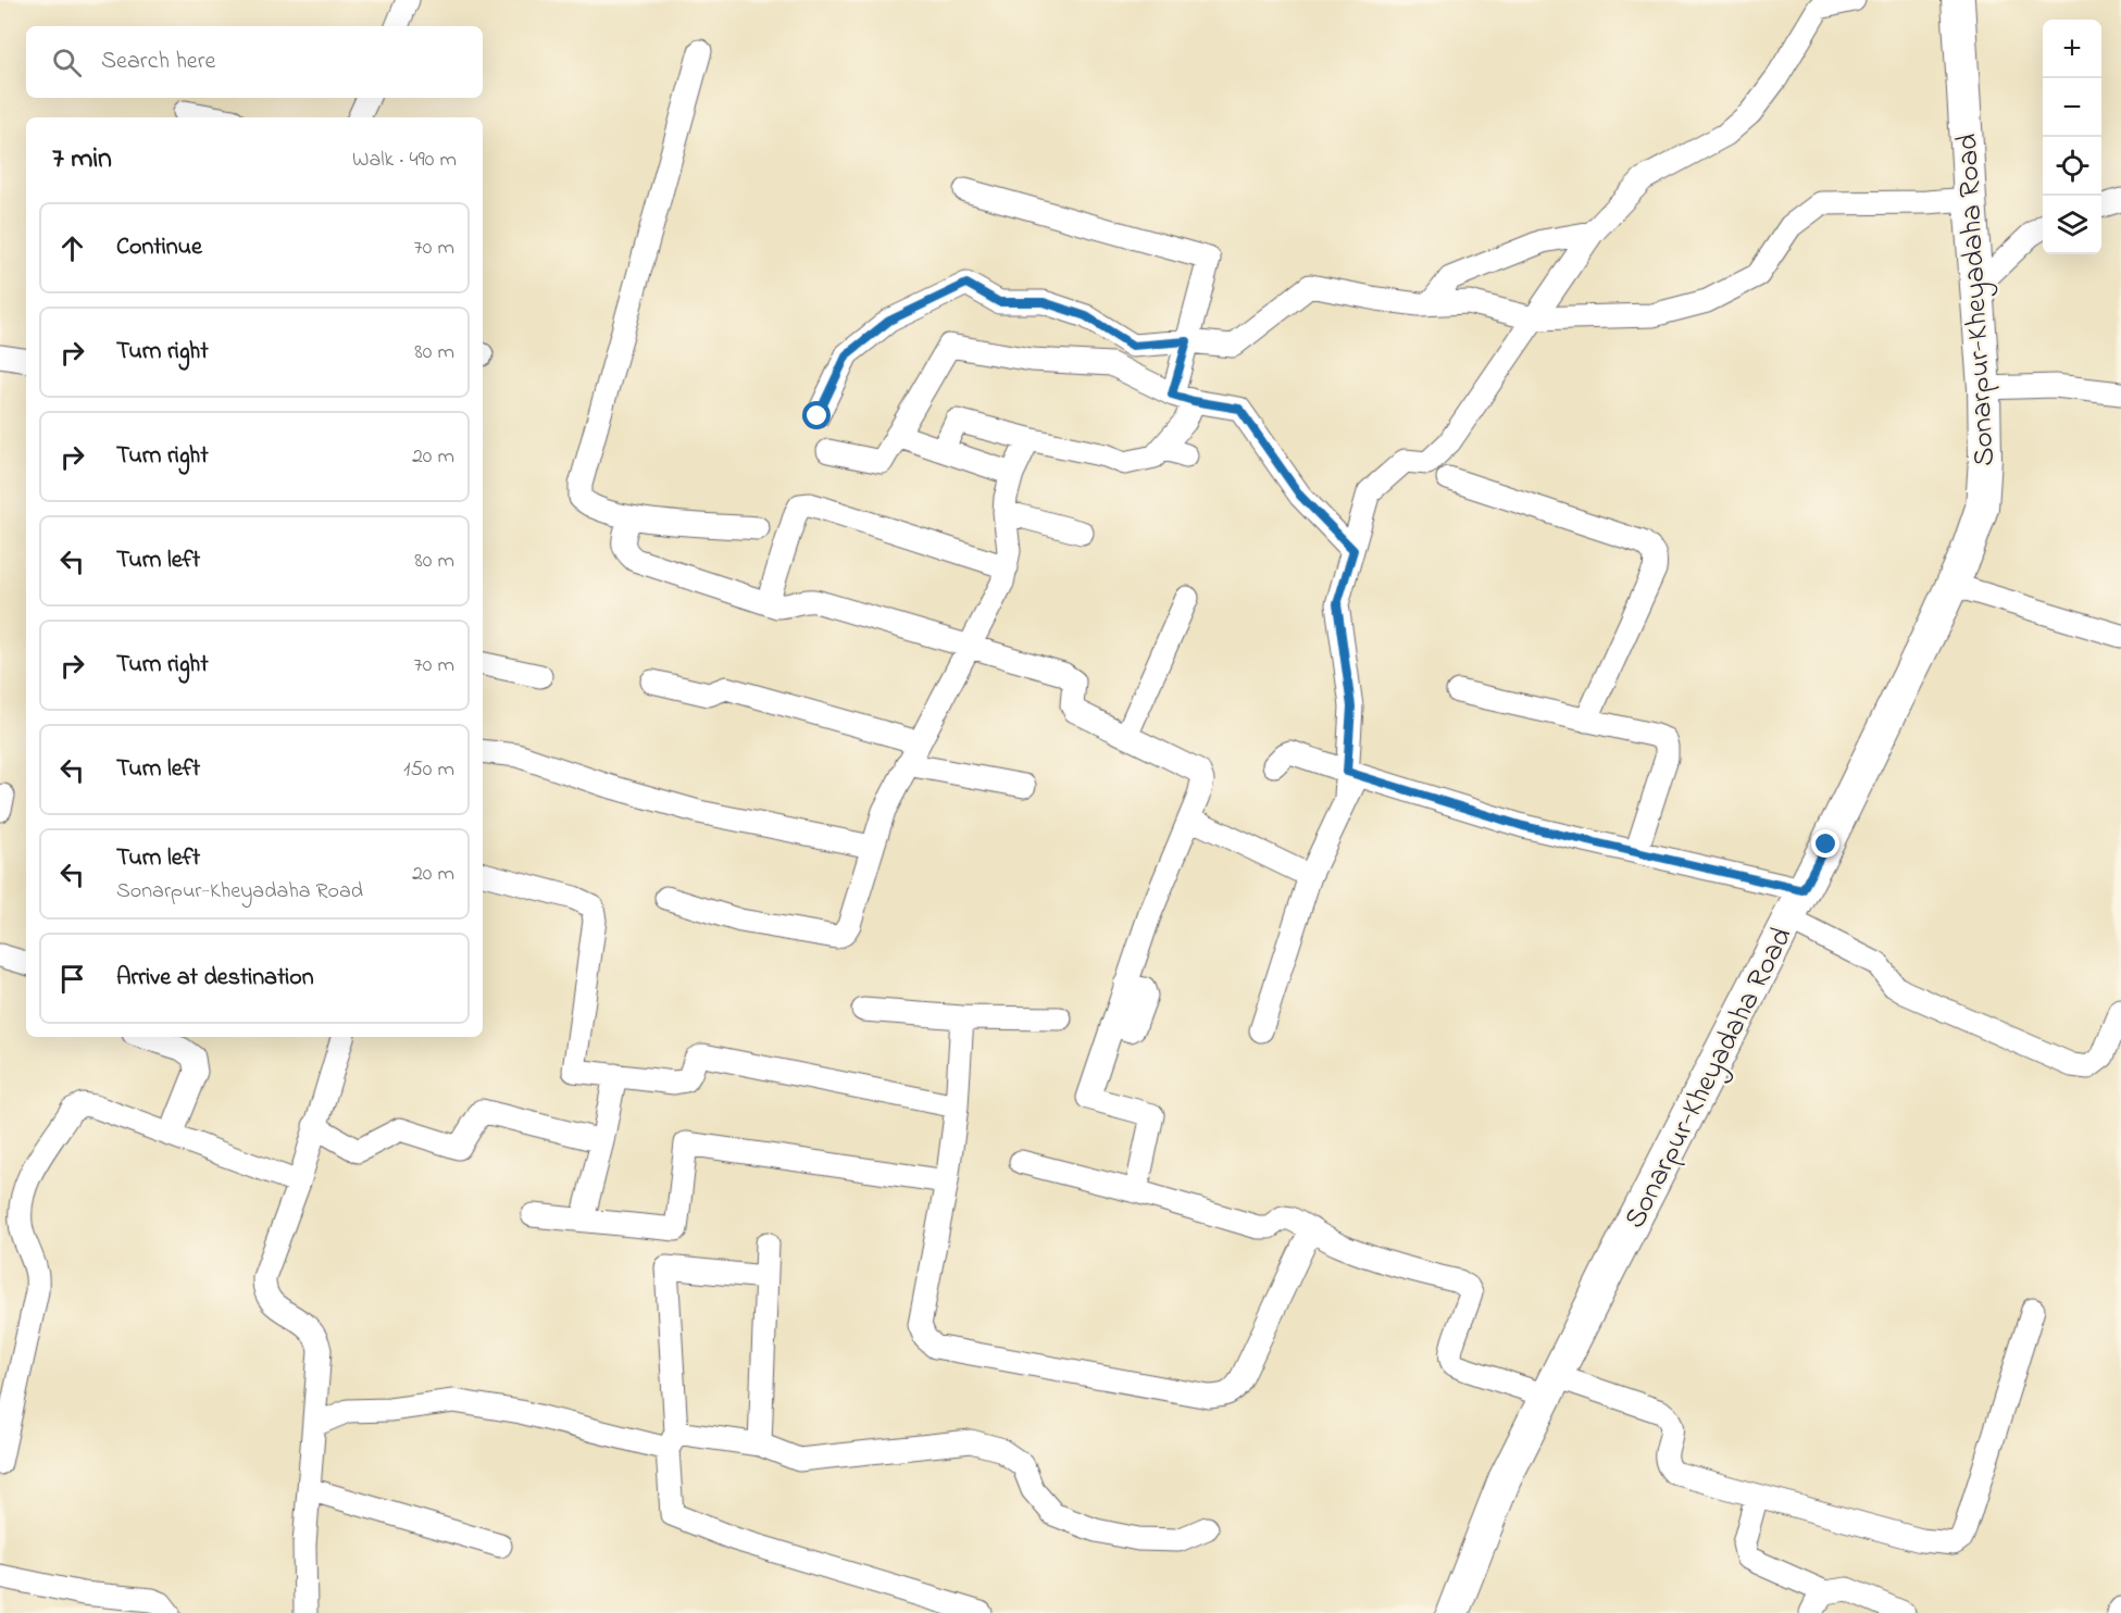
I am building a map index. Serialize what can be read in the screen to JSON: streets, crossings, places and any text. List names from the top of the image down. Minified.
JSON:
{"streets":{"main road":["Sonarpur-Kheyadaha Road"]},"page":{"map_buttons":["+","−"],"search":"Search here","heading":["7 min","Walk · 490 m"],"list":[["Continue","70 m"],["Turn right","80 m"],["Turn right","20 m"],["Turn left","80 m"],["Turn right","70 m"],["Turn left","150 m"],["Turn left","Sonarpur-Kheyadaha Road","20 m"],"Arrive at destination"]}}
